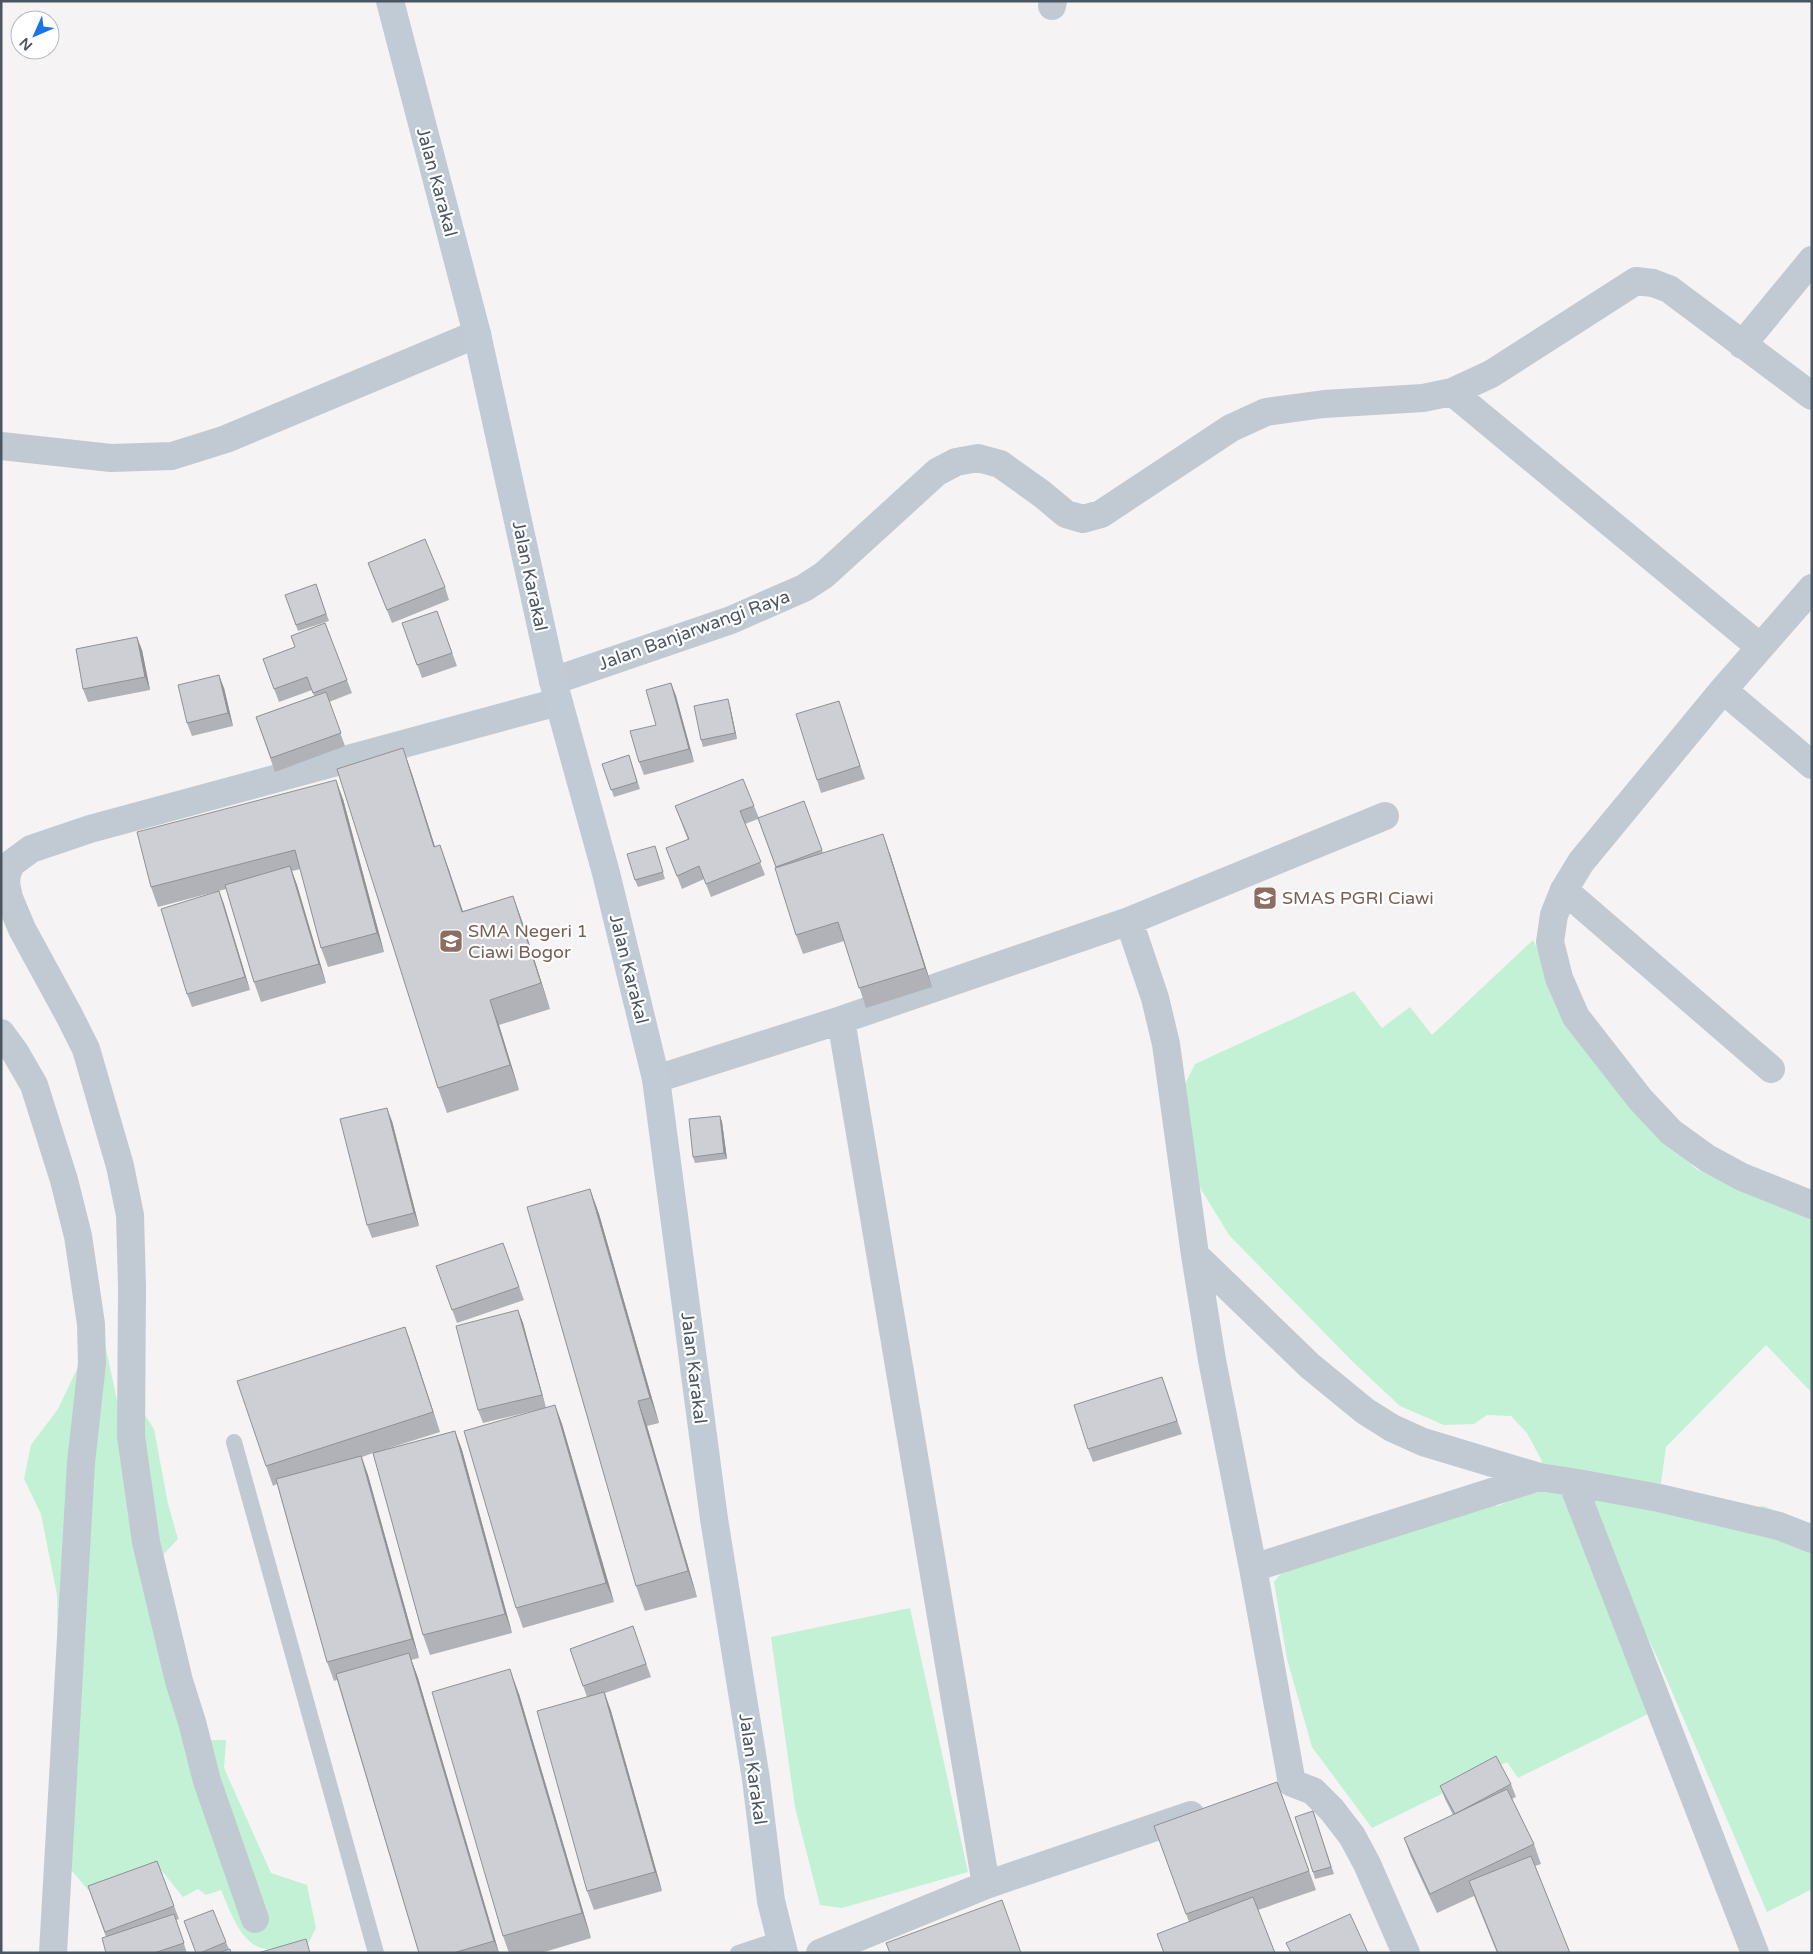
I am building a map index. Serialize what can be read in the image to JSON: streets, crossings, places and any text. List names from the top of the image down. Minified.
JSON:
{"streets":{"main road":["Jalan Karakal"],"street":["Jalan Banjarwangi Raya"]},"crossings":[["Jalan Karakal","Jalan Banjarwangi Raya"]],"places":{"school or university":["SMAS PGRI Ciawi","SMA Negeri 1 Ciawi Bogor"]},"north":"bottom left"}
